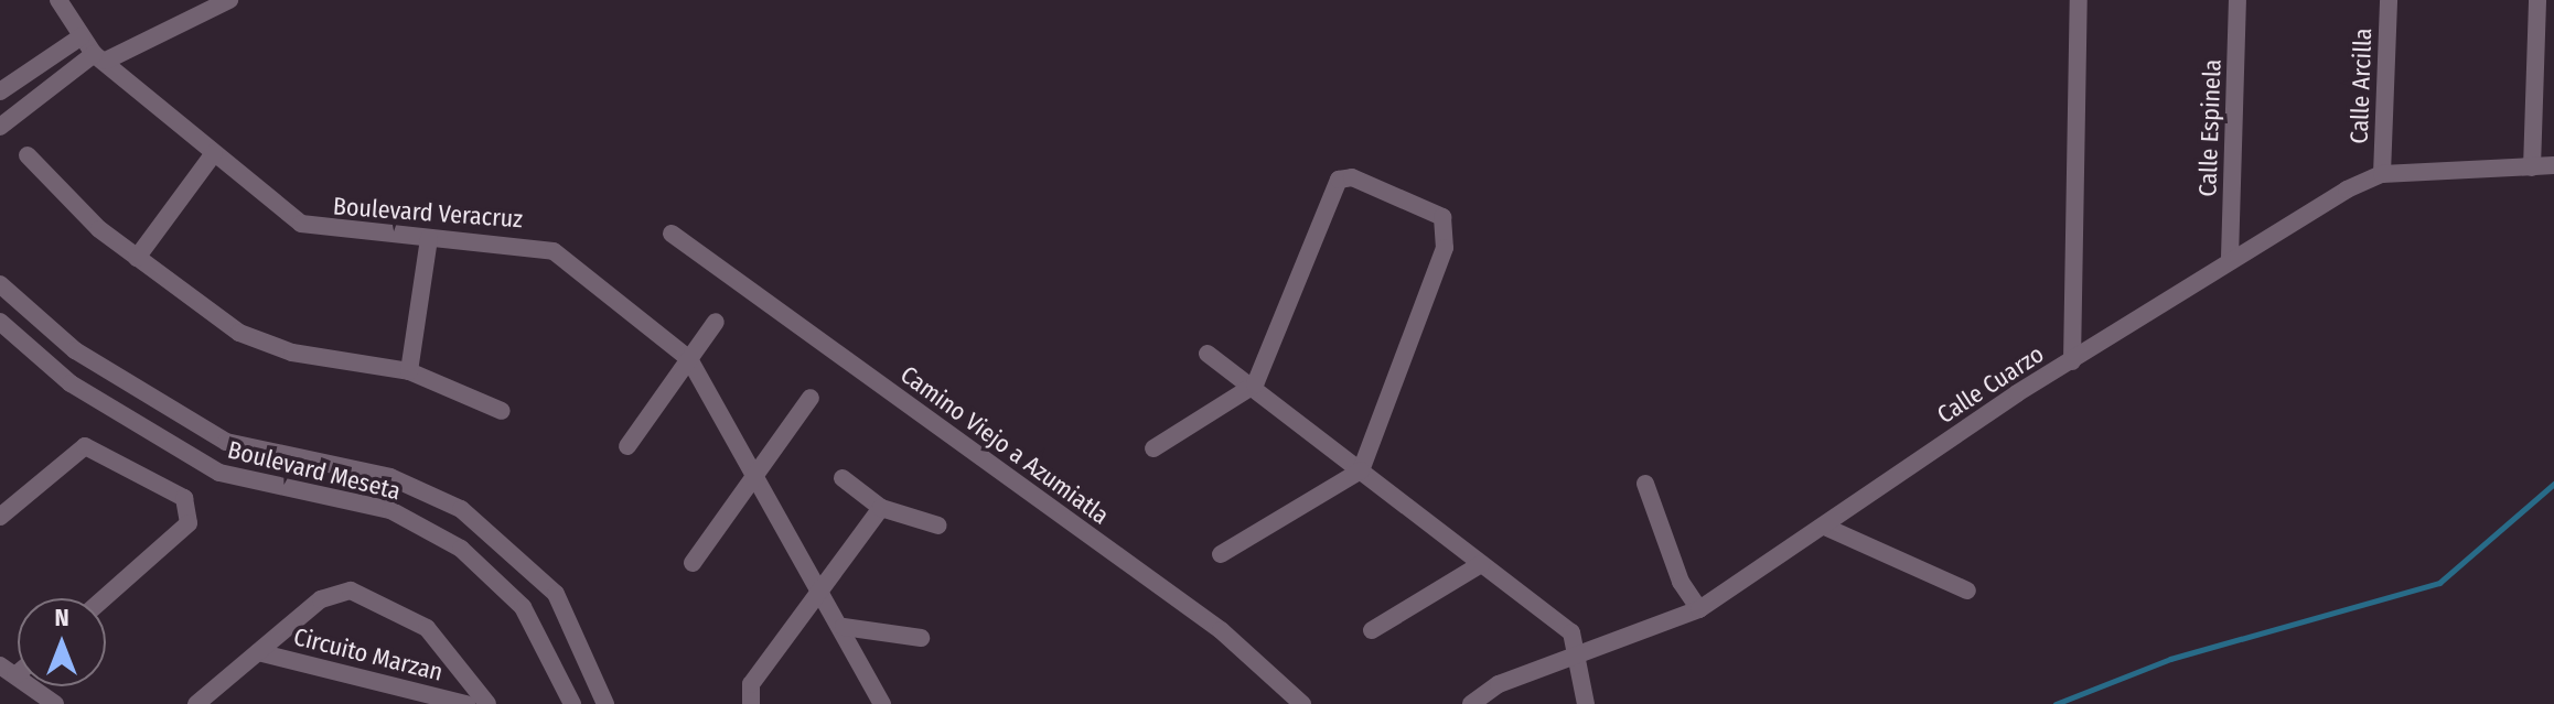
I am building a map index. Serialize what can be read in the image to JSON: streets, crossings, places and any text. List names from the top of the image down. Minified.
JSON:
{"streets":{"street":["Calle Arcilla","Calle Espinela","Boulevard Veracruz","Calle Cuarzo","Camino Viejo a Azumiatla","Boulevard Meseta","Circuito Marzan"]},"crossings":[["Calle Arcilla","Calle Cuarzo"],["Calle Espinela","Calle Cuarzo"]],"north":"top"}
